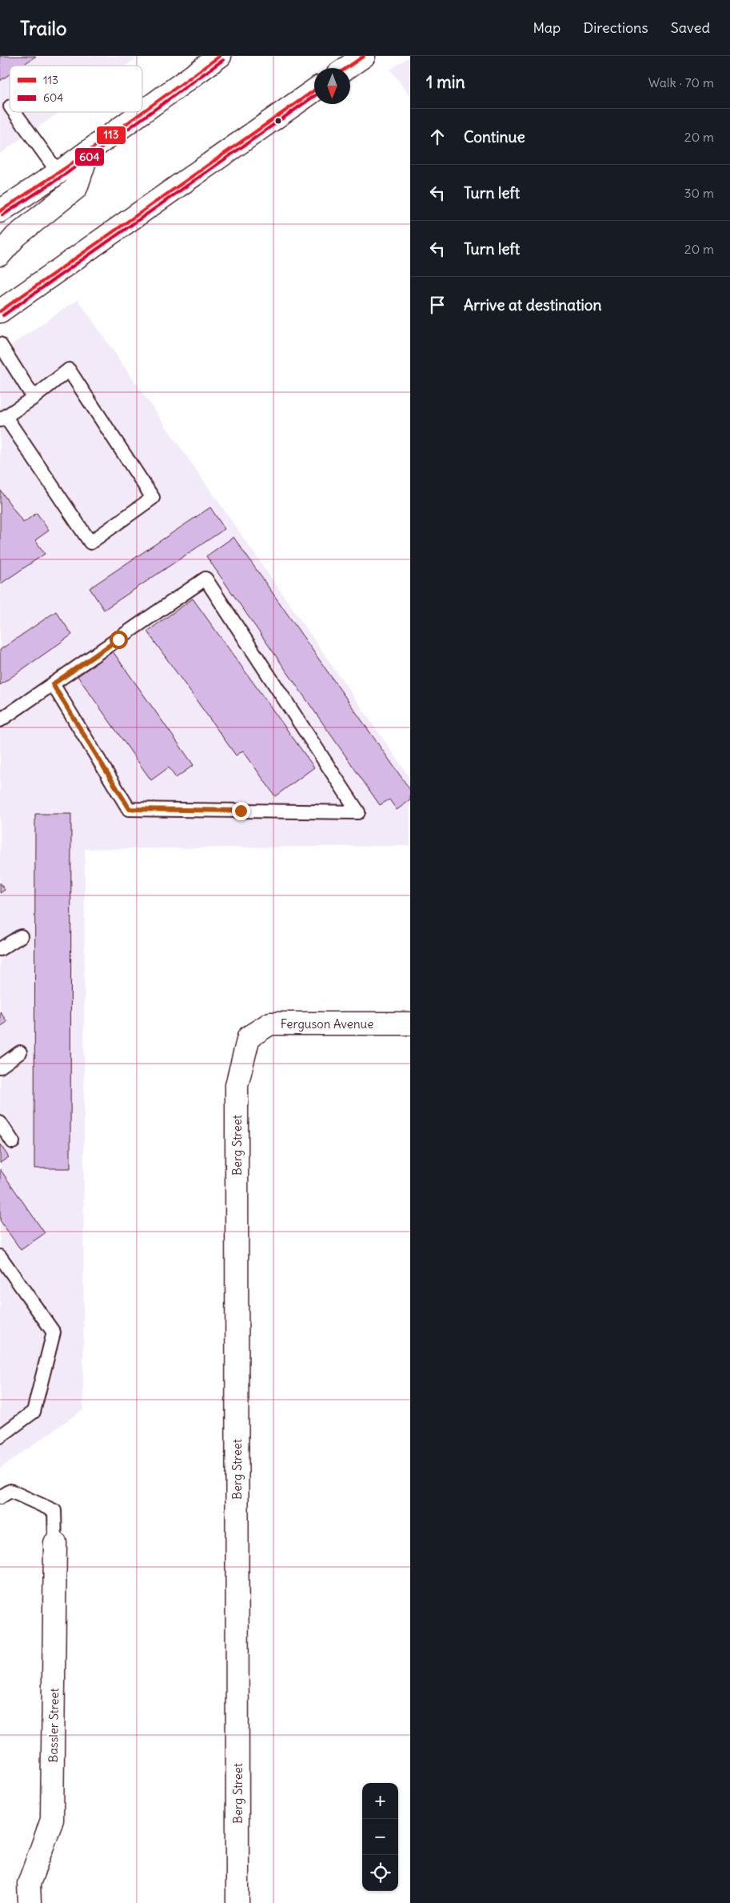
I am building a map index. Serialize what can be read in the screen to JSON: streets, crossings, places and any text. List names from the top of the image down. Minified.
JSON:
{"streets":{"street":["Ferguson Avenue","Berg Street","Bassler Street"]},"crossings":[["Ferguson Avenue","Berg Street"]],"lines":["transit line 113","transit line 604"],"legend":["113","604"],"north":"bottom","page":{"header":"Trailo","nav":["Map","Directions","Saved"],"heading":["1 min","Walk · 70 m"],"list":[["Continue","20 m"],["Turn left","30 m"],["Turn left","20 m"],"Arrive at destination"],"map_buttons":["+","−"]}}
